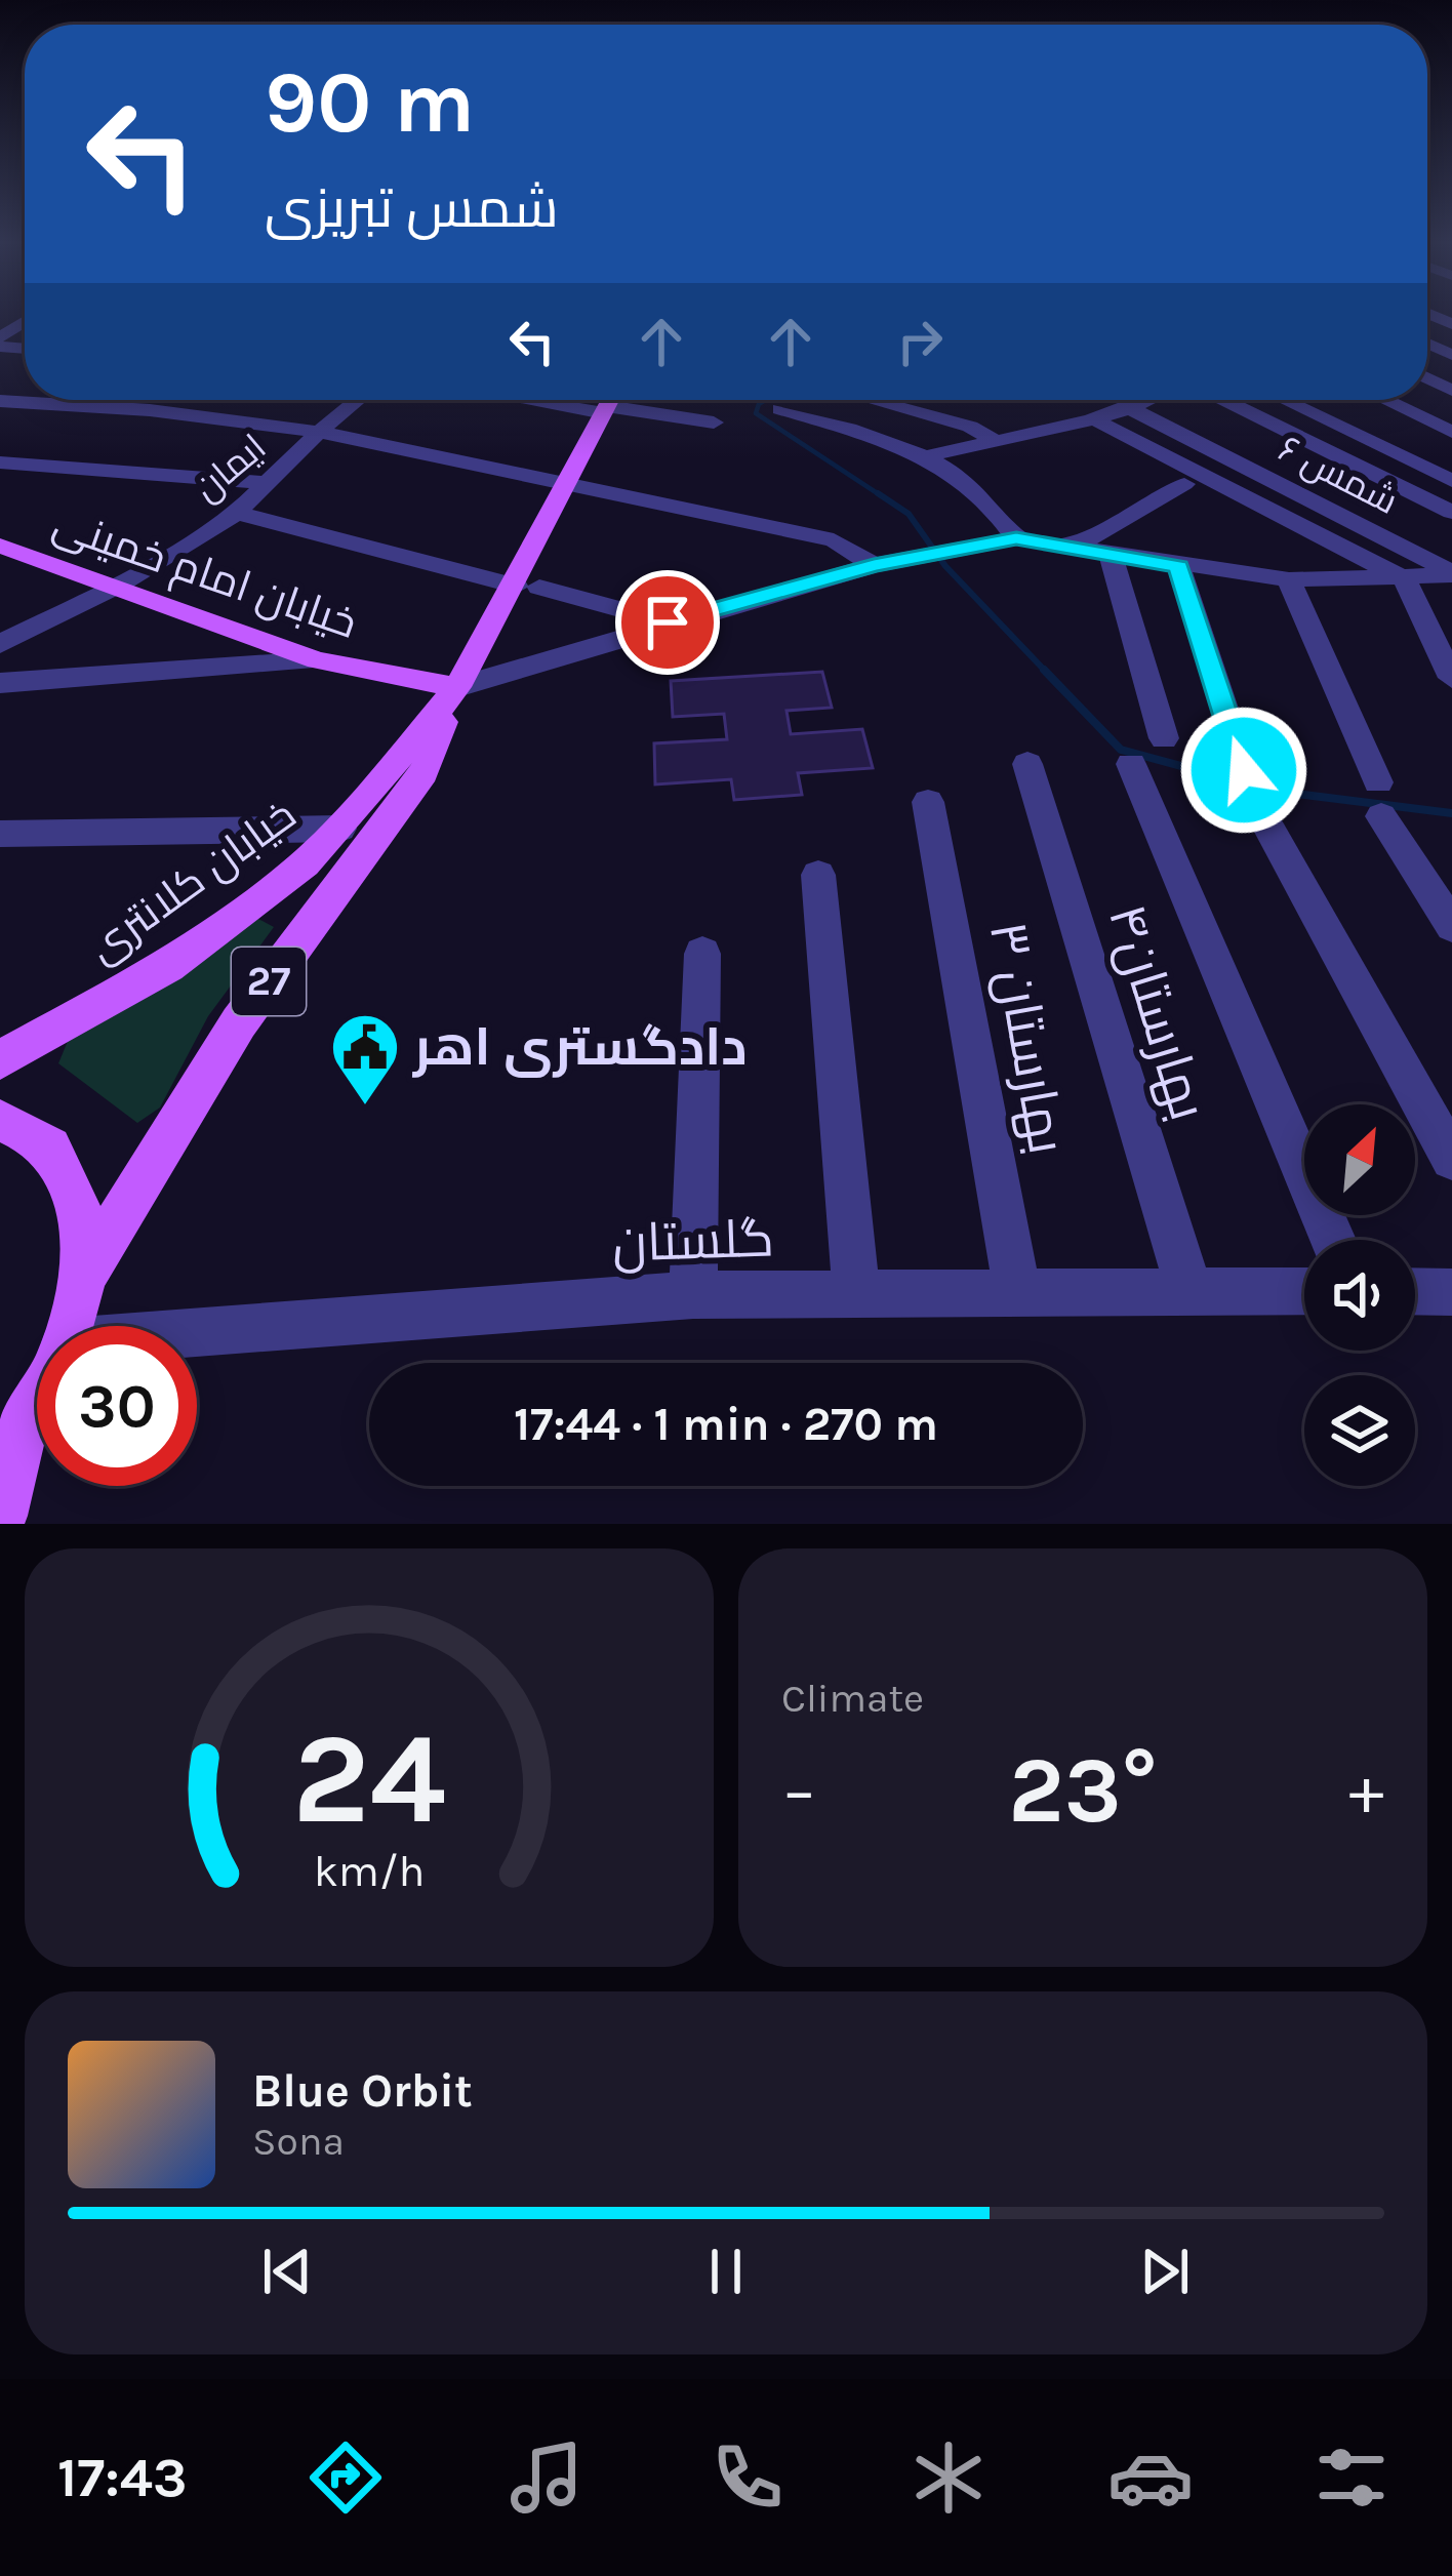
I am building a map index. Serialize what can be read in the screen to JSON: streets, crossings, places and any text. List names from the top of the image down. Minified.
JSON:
{"streets":{"main road":["خیابان امام خمینی","خیابان کلانتری","27"],"street":["ایمان","شمس ۶","بهارستان۴","بهارستان ۳","گلستان"]},"crossings":[["ایمان","خیابان امام خمینی"],["خیابان امام خمینی","خیابان کلانتری"],["بهارستان۴","گلستان"],["بهارستان ۳","گلستان"]],"places":{"public building":["دادگستری اهر"]},"north":"top right","page":{"turn":["90 m","شمس تبریزی"],"limit":"30","trip":"17:44 · 1 min · 270 m","tile":"Climate","heat":["−","23°","+"],"song":["Blue Orbit","Sona"],"tabs":"17:43","gauge":["24","km/h"]}}
